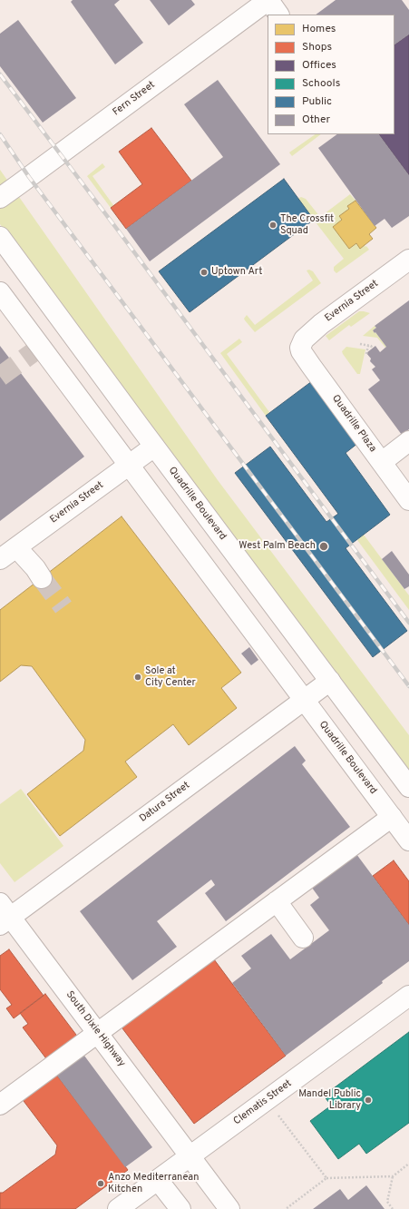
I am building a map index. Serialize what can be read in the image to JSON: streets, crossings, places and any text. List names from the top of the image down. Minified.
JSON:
{"streets":{"street":["Fern Street","Evernia Street","Quadrille Plaza","Quadrille Boulevard","Datura Street","South Dixie Highway","Clematis Street"]},"crossings":[["Evernia Street","Quadrille Plaza"],["Evernia Street","Quadrille Boulevard"],["Quadrille Boulevard","Datura Street"],["Datura Street","South Dixie Highway"],["South Dixie Highway","Clematis Street"]],"places":["The Crossfit Squad","Uptown Art","West Palm Beach","Sole at City Center","Mandel Public Library","Anzo Mediterranean Kitchen"],"legend":["Homes","Shops","Offices","Schools","Public","Other"]}
